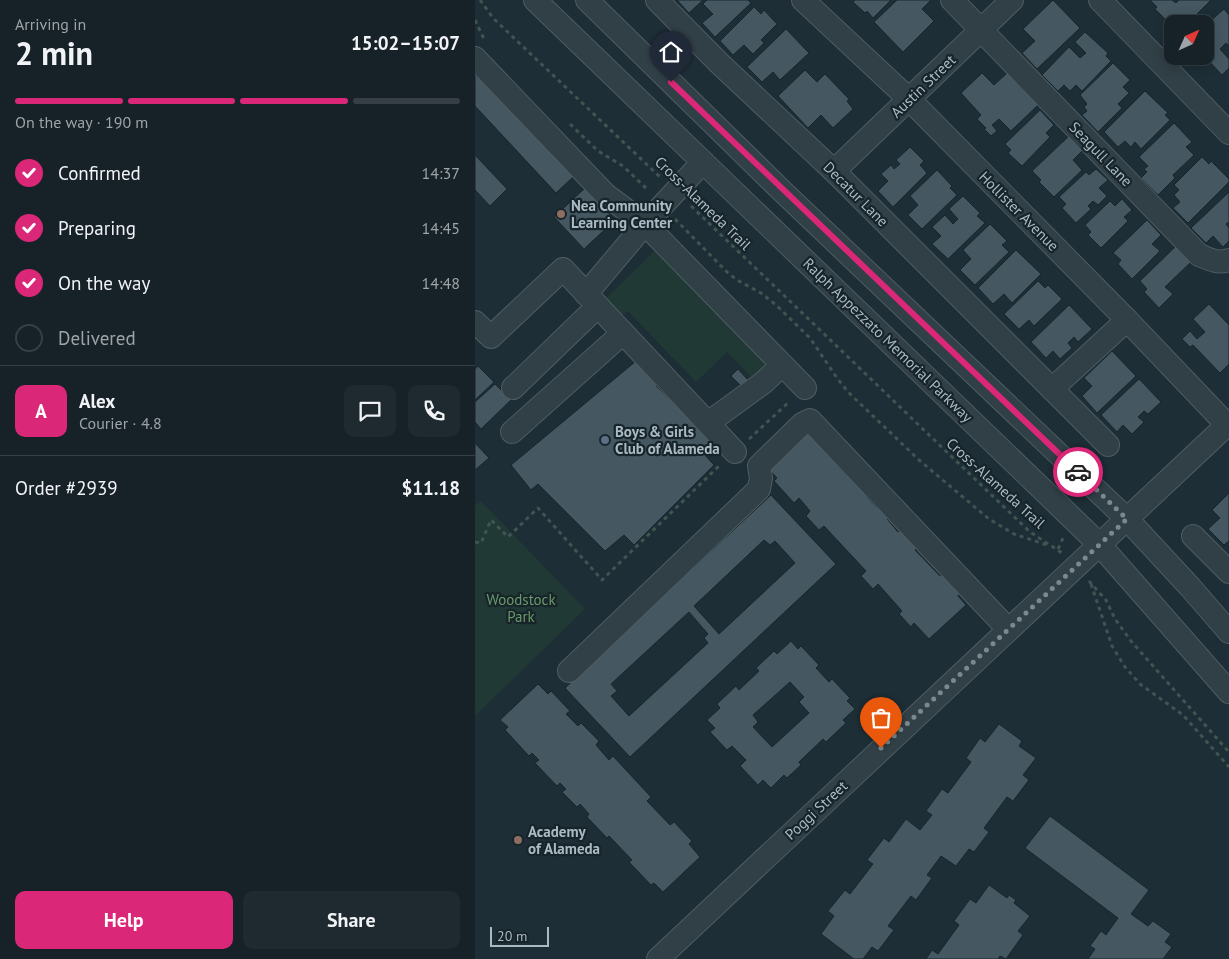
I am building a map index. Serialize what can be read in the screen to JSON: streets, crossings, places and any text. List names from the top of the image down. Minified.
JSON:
{"streets":{"street":["Austin Street","Seagull Lane","Decatur Lane","Hollister Avenue","Ralph Appezzato Memorial Parkway","Poggi Street"],"path":["Cross-Alameda Trail"]},"crossings":[["Austin Street","Seagull Lane"],["Austin Street","Decatur Lane"],["Austin Street","Hollister Avenue"],["Hollister Avenue","Poggi Street"],["Ralph Appezzato Memorial Parkway","Poggi Street"]],"parks":["Woodstock Park"],"places":["Nea Community Learning Center","Boys & Girls Club of Alameda","Academy of Alameda"],"scale_bar":"20 m","north":"top right","page":{"heading":["2 min","Arriving in","15:02–15:07"],"panel":["Alex","Courier · 4.8","Order #2939","$11.18"],"bar":"On the way · 190 m","list":[["Confirmed","14:37"],["Preparing","14:45"],["On the way","14:48"],"Delivered"],"round":"A","buttons":["Help","Share"],"scale":"20 m"}}
